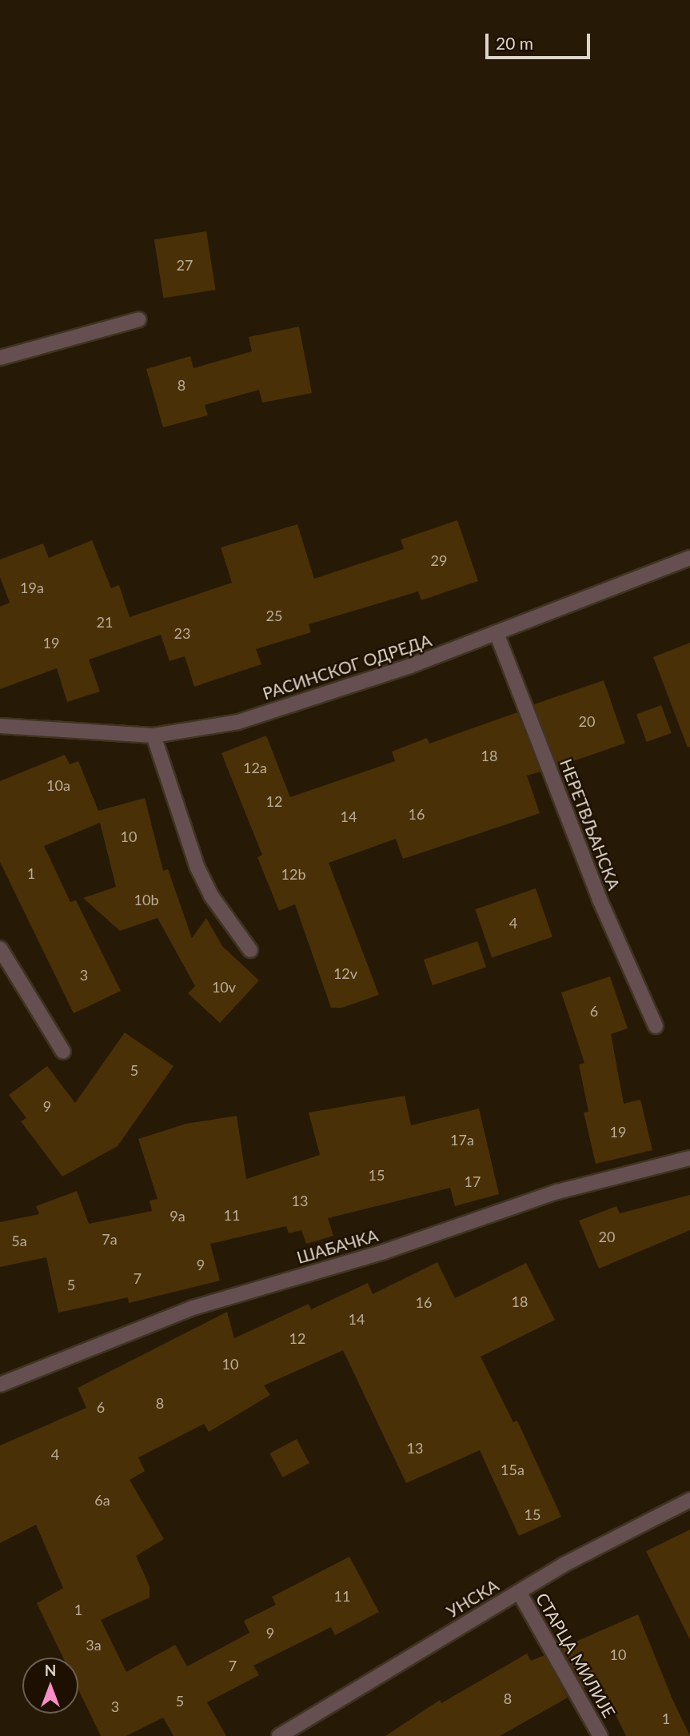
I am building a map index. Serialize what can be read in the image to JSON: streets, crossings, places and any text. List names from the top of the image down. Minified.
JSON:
{"streets":{"street":["РАСИНСКОГ ОДРЕДА","НЕРЕТВЉАНСКА","ШАБАЧКА","УНСКА","СТАРЦА МИЛИЈЕ"]},"crossings":[["РАСИНСКОГ ОДРЕДА","НЕРЕТВЉАНСКА"],["УНСКА","СТАРЦА МИЛИЈЕ"]],"house_numbers":["27","8","29","19a","25","21","23","19","20","18","12a","10a","12","16","14","10","1","12b","10b","4","12v","3","10v","6","5","9","19","17a","15","17","13","11","9a","20","7a","5a","9","7","5","18","16","14","12","10","8","6","13","4","15a","6a","15","11","1","9","3a","10","7","8","5","3","1"],"scale_bar":"20 m","north":"top"}
